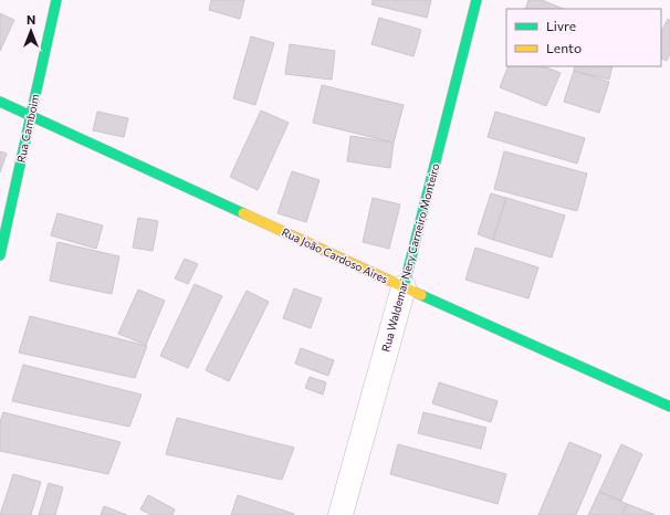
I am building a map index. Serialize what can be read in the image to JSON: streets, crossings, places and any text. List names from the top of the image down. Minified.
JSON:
{"streets":{"street":["Rua Camboim","Rua João Cardoso Aires","Rua Waldemar Nery Carneiro Monteiro"]},"crossings":[["Rua Camboim","Rua João Cardoso Aires"],["Rua João Cardoso Aires","Rua Waldemar Nery Carneiro Monteiro"]],"legend":["Livre","Lento"],"north":"top"}
